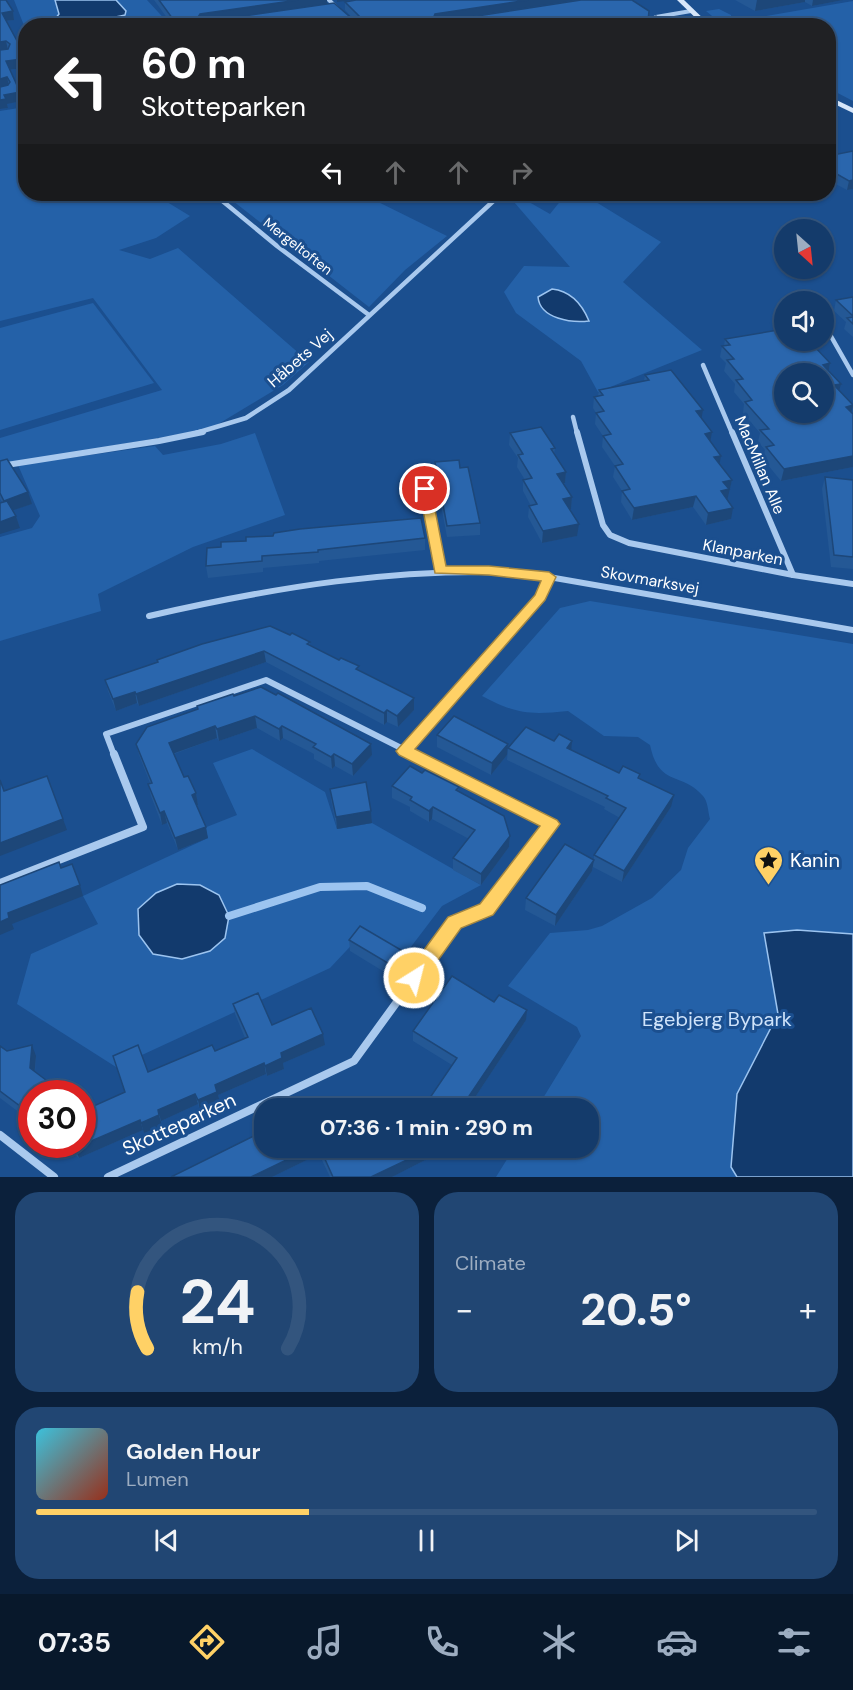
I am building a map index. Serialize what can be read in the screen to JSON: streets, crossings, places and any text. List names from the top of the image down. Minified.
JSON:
{"streets":{"street":["Mergeltoften","Håbets Vej","MacMillan Alle","Klanparken","Skovmarksvej","Skotteparken"]},"crossings":[["Mergeltoften","Håbets Vej"],["MacMillan Alle","Klanparken"]],"parks":["Egebjerg Bypark"],"places":{"place":["Kanin"]},"north":"bottom right","page":{"turn":["60 m","Skotteparken"],"limit":"30","trip":"07:36 · 1 min · 290 m","tile":"Climate","heat":["−","20.5°","+"],"song":["Golden Hour","Lumen"],"tabs":"07:35","gauge":["24","km/h"]}}
